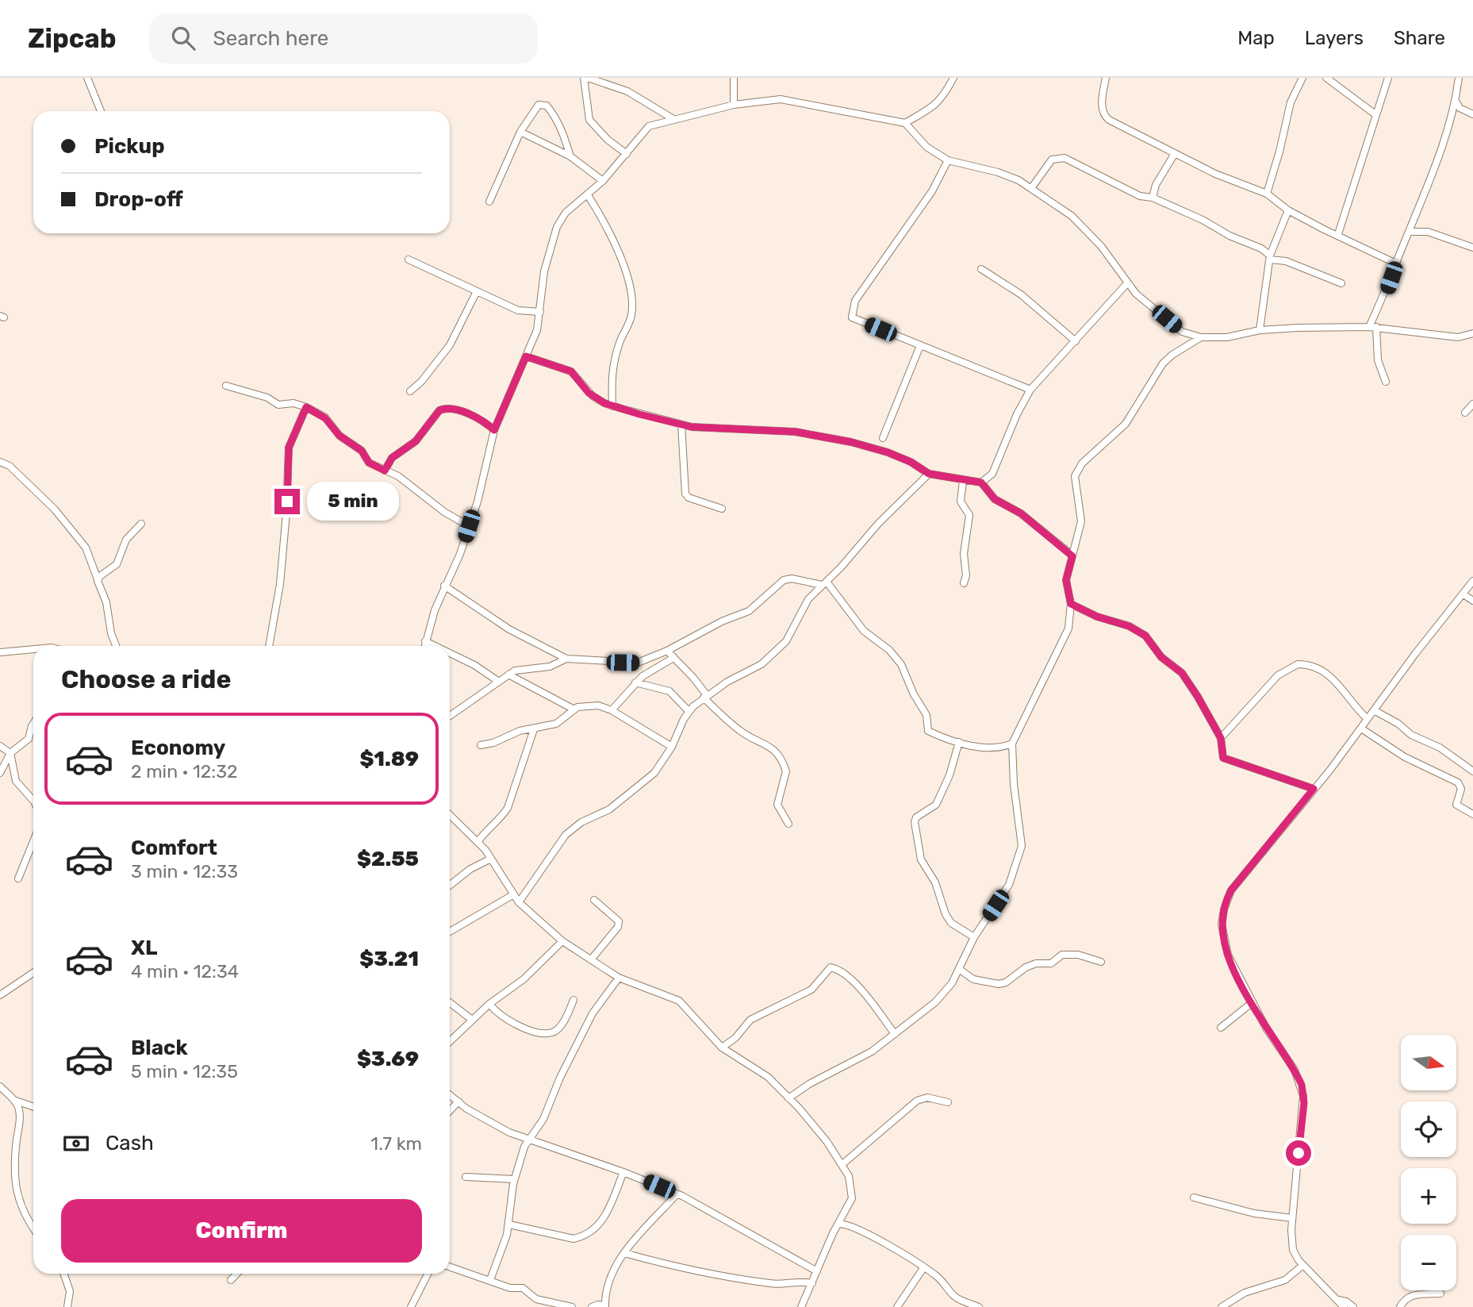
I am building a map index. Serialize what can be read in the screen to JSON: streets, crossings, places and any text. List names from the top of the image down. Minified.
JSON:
{"north":"right","page":{"header":"Zipcab","search":"Search here","nav":["Map","Layers","Share"],"banner":["Pickup","Drop-off"],"bubble":"5 min","heading":"Choose a ride","list":[{"name":"Economy","note":"2 min · 12:32","value":"$1.89"},{"name":"Comfort","note":"3 min · 12:33","value":"$2.55"},{"name":"XL","note":"4 min · 12:34","value":"$3.21"},{"name":"Black","note":"5 min · 12:35","value":"$3.69"}],"map_buttons":["+","−"],"pay":["Cash","1.7 km"],"buttons":"Confirm"}}
